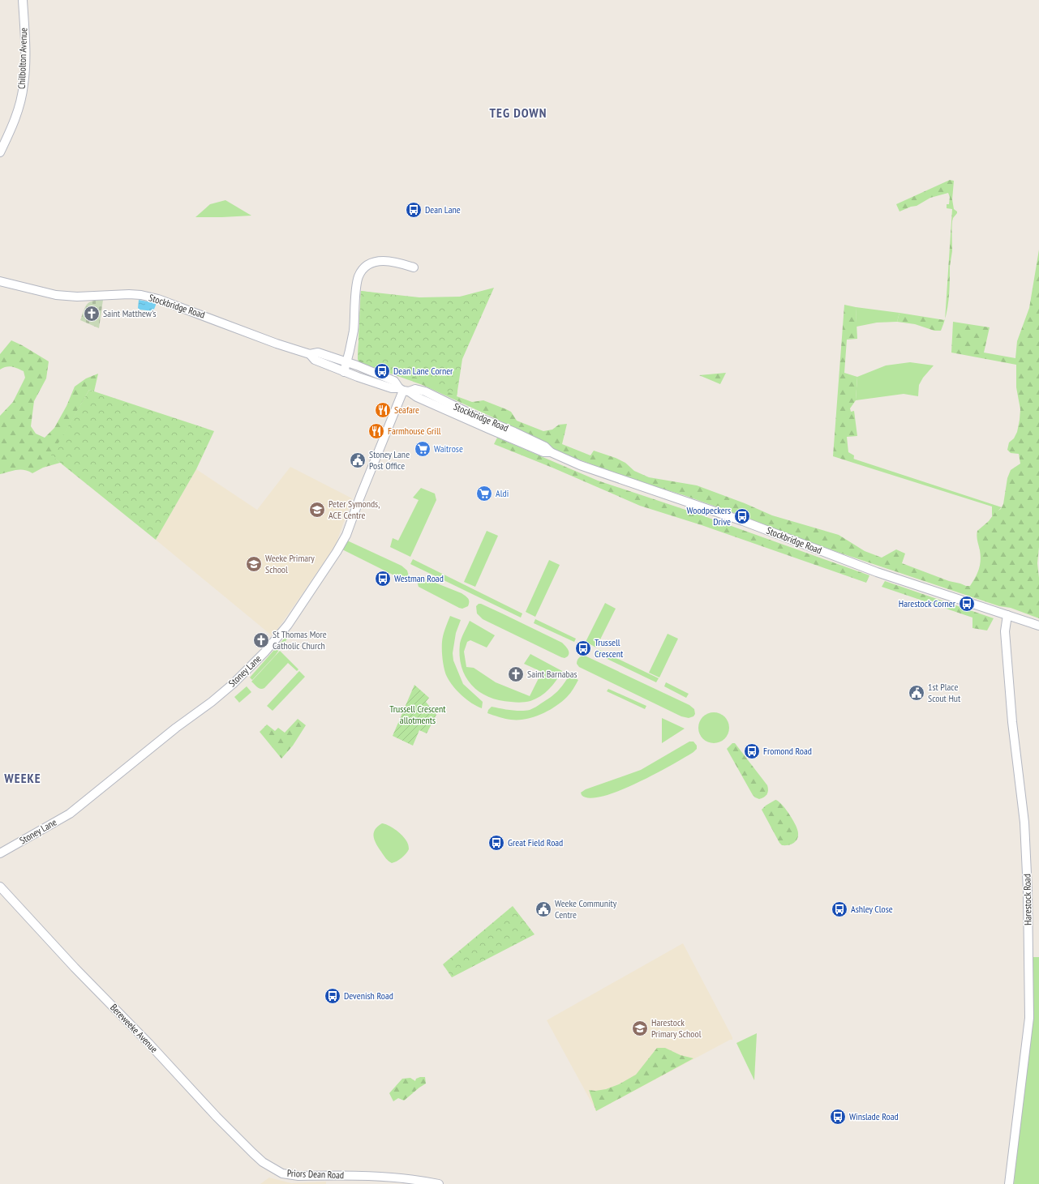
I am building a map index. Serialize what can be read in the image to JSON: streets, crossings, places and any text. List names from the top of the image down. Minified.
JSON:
{"streets":{"street":["Chilbolton Avenue","Stockbridge Road","Stoney Lane","Harestock Road","Bereweeke Avenue","Priors Dean Road"]},"crossings":[["Stockbridge Road","Stoney Lane"],["Stockbridge Road","Harestock Road"],["Bereweeke Avenue","Priors Dean Road"]],"districts":["TEG DOWN","WEEKE"],"parks":["Trussell Crescent allotments"],"places":{"bus stop":["Dean Lane","Dean Lane Corner","Woodpeckers Drive","Westman Road","Harestock Corner","Trussell Crescent","Fromond Road","Great Field Road","Ashley Close","Devenish Road","Winslade Road"],"church":["Saint Matthew's","St Thomas More Catholic Church","Saint Barnabas"],"restaurant":["Seafare","Farmhouse Grill"],"supermarket":["Waitrose","Aldi"],"public building":["Stoney Lane Post Office","1st Place Scout Hut","Weeke Community Centre"],"school or university":["Peter Symonds, ACE Centre","Weeke Primary School","Harestock Primary School"]}}
